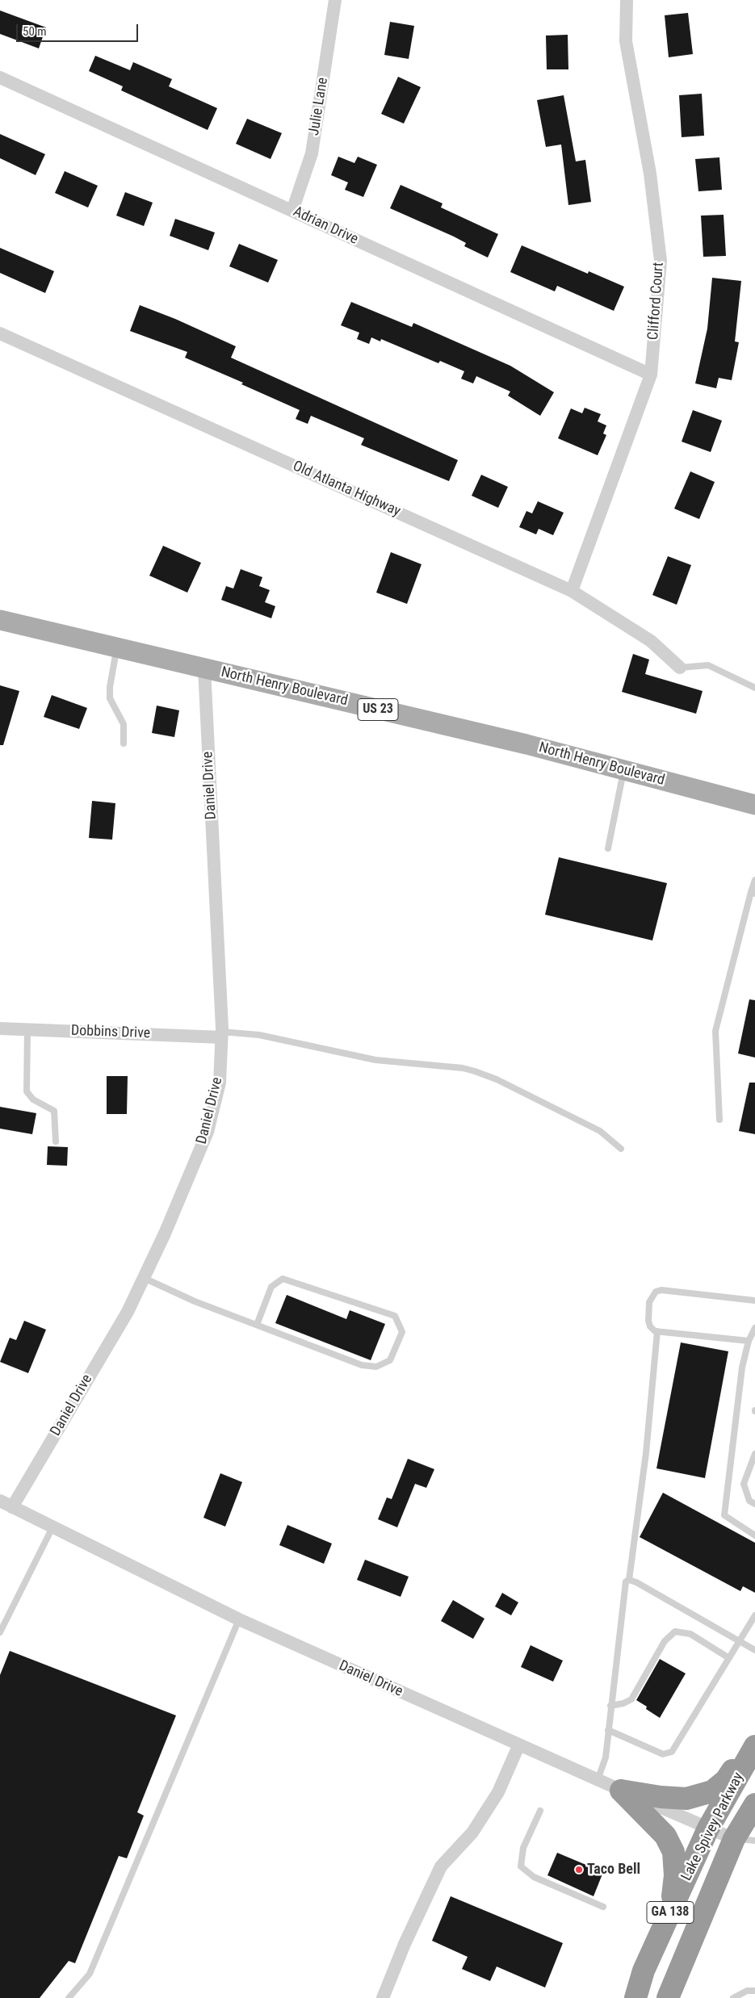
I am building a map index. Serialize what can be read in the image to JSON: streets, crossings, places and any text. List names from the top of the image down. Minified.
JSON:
{"streets":{"highway":["Lake Spivey Parkway","GA 138"],"main road":["North Henry Boulevard","US 23"],"street":["Julie Lane","Adrian Drive","Clifford Court","Old Atlanta Highway","Daniel Drive","Dobbins Drive"]},"crossings":[["Julie Lane","Adrian Drive"],["Adrian Drive","Clifford Court"],["Clifford Court","Old Atlanta Highway"],["North Henry Boulevard","Daniel Drive"],["Daniel Drive","Dobbins Drive"],["Daniel Drive","Lake Spivey Parkway"]],"places":["Taco Bell"],"scale_bar":"50 m"}
